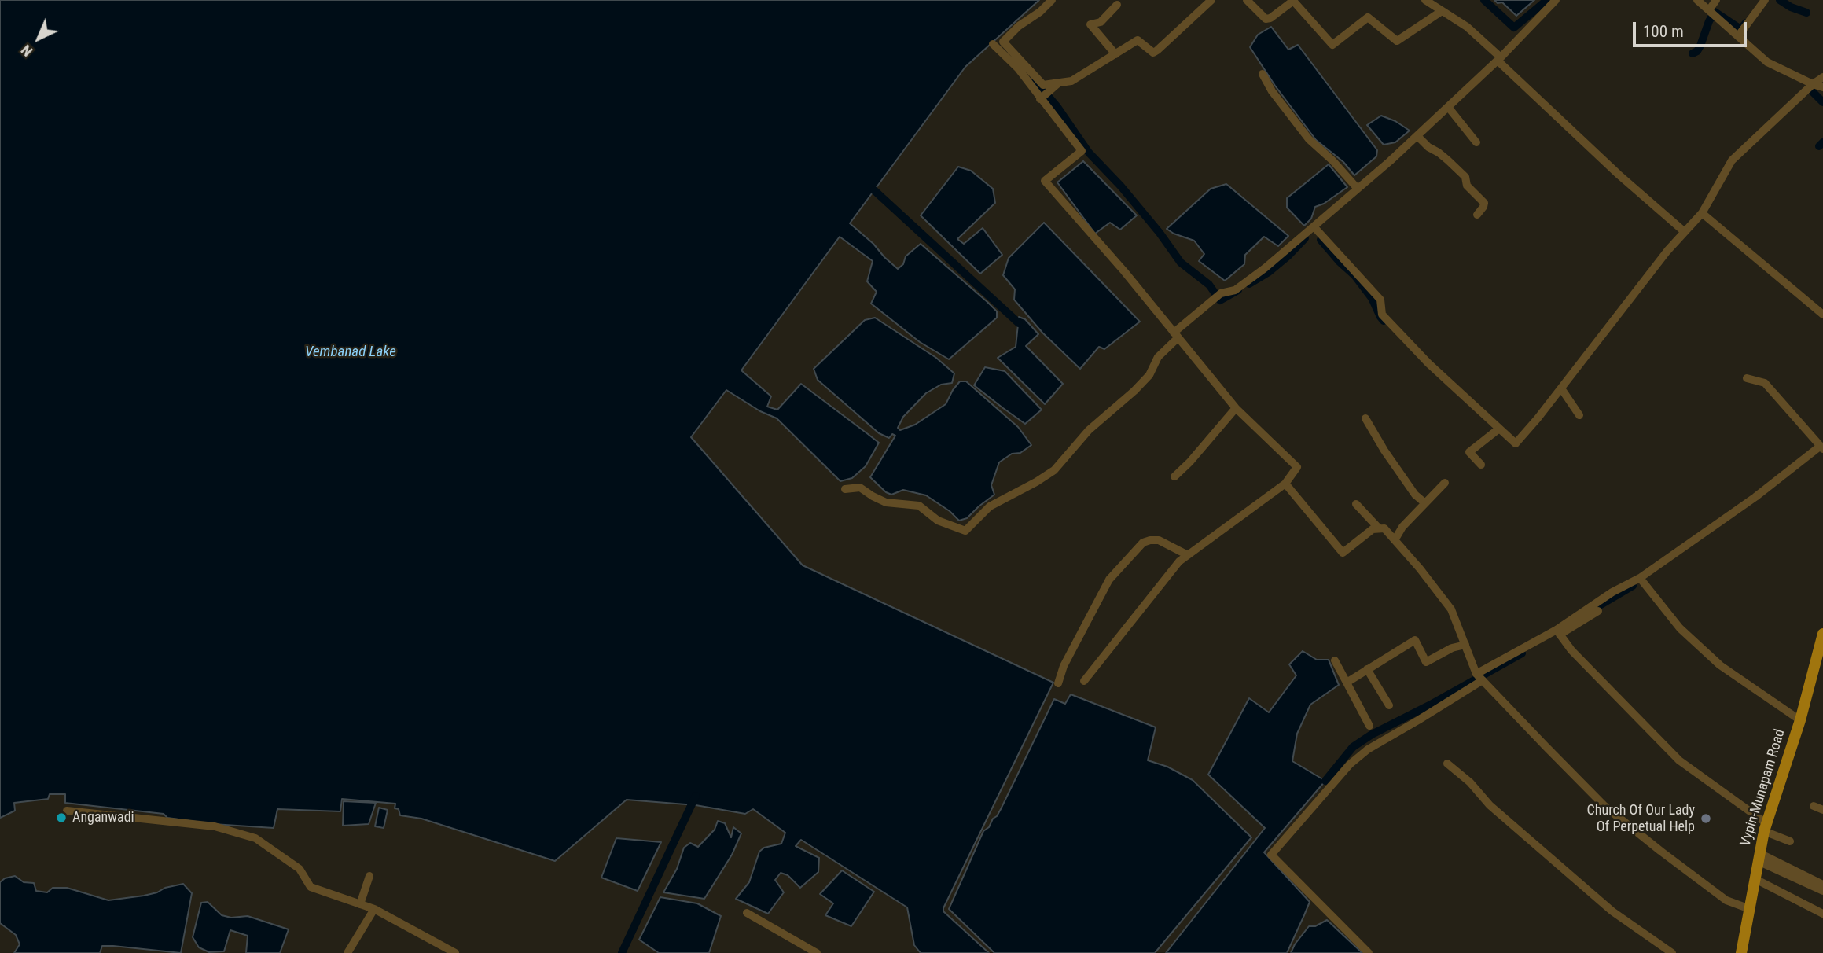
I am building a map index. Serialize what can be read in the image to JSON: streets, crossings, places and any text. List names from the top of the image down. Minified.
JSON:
{"streets":{"main road":["Vypin-Munapam Road"]},"water":["Vembanad Lake"],"places":["Anganwadi","Church Of Our Lady Of Perpetual Help"],"scale_bar":"100 m","north":"bottom left"}
